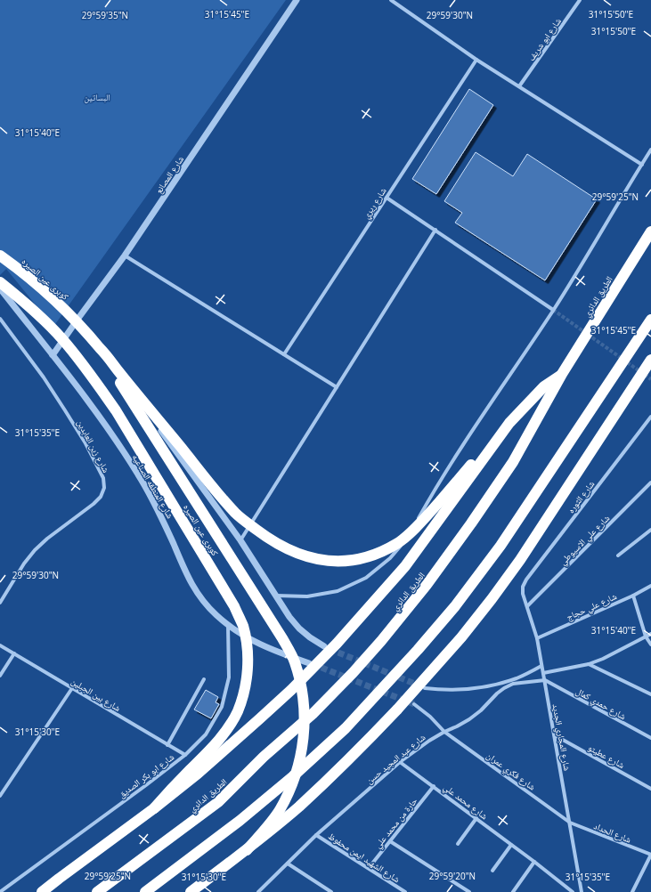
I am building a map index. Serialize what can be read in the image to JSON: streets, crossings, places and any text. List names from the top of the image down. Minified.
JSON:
{"streets":{"highway":["كوبرى عين الصيره","الطريق الدائري"],"street":["شارع ابو شريف","شارع المصانع","شارع ريري","شارع زين العابدين","شارع المنطقه الصناعيه","شارع الثوره","شارع علي الاسيوطي","شارع علي حجاج","شارع بين الجبلين","شارع حمدي كمال","شارع المجاري الجديد","شارع عطيتو","شارع عبد المجيد حسن","شارع فكري عمران","شارع ابو بكر الصديق","شارع محمد علي","حارة من محمد علي","شارع الحداد","شارع الشهيد ايمن محفوظ"]},"crossings":[["شارع المصانع","شارع المنطقه الصناعيه"],["شارع المنطقه الصناعيه","شارع ابو بكر الصديق"],["شارع الثوره","شارع المجاري الجديد"],["شارع علي الاسيوطي","شارع المجاري الجديد"],["شارع علي حجاج","شارع المجاري الجديد"],["شارع بين الجبلين","شارع ابو بكر الصديق"],["شارع حمدي كمال","شارع المجاري الجديد"],["شارع حمدي كمال","شارع عبد المجيد حسن"],["شارع المجاري الجديد","شارع عطيتو"],["شارع المجاري الجديد","شارع عبد المجيد حسن"],["شارع المجاري الجديد","شارع فكري عمران"],["شارع المجاري الجديد","شارع الحداد"],["شارع عبد المجيد حسن","شارع فكري عمران"],["شارع عبد المجيد حسن","شارع محمد علي"],["شارع عبد المجيد حسن","شارع الشهيد ايمن محفوظ"],["شارع فكري عمران","شارع الحداد"],["شارع محمد علي","حارة من محمد علي"],["حارة من محمد علي","شارع الشهيد ايمن محفوظ"]],"parks":["البساتين"],"coordinates":["31°15'45\"E","31°15'50\"E","29°59'35\"N","29°59'30\"N","31°15'40\"E","29°59'25\"N","31°15'35\"E","31°15'30\"E","29°59'20\"N"]}
